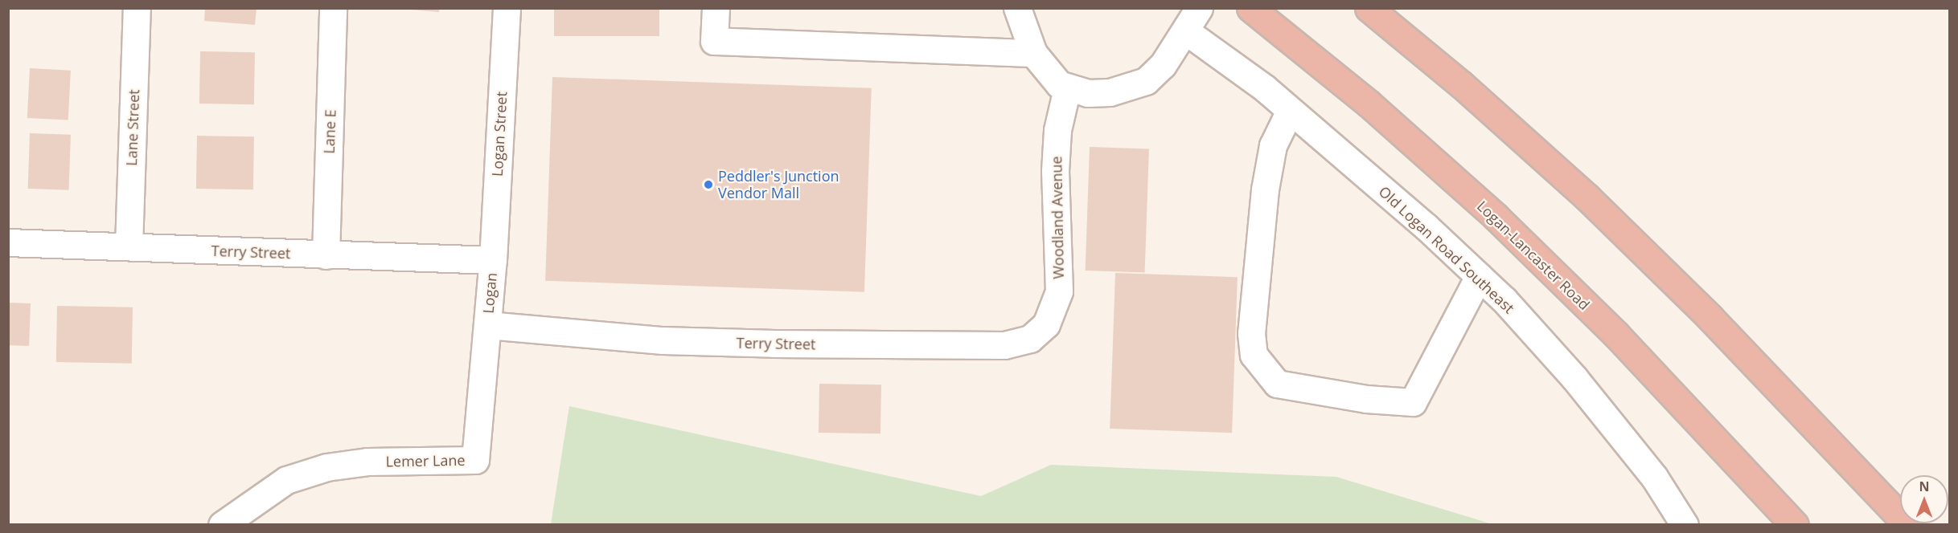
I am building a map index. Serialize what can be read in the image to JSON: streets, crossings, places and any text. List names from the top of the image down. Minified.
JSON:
{"streets":{"highway":["Logan-Lancaster Road"],"street":["Lane Street","Lane E","Logan Street","Woodland Avenue","Old Logan Road Southeast","Terry Street","Logan","Lemer Lane"]},"crossings":[["Lane Street","Terry Street"],["Lane E","Terry Street"],["Logan Street","Terry Street"],["Logan Street","Logan"],["Woodland Avenue","Terry Street"],["Terry Street","Logan"],["Terry Street","Lemer Lane"],["Logan","Lemer Lane"]],"places":["Peddler's Junction Vendor Mall"],"north":"top"}
